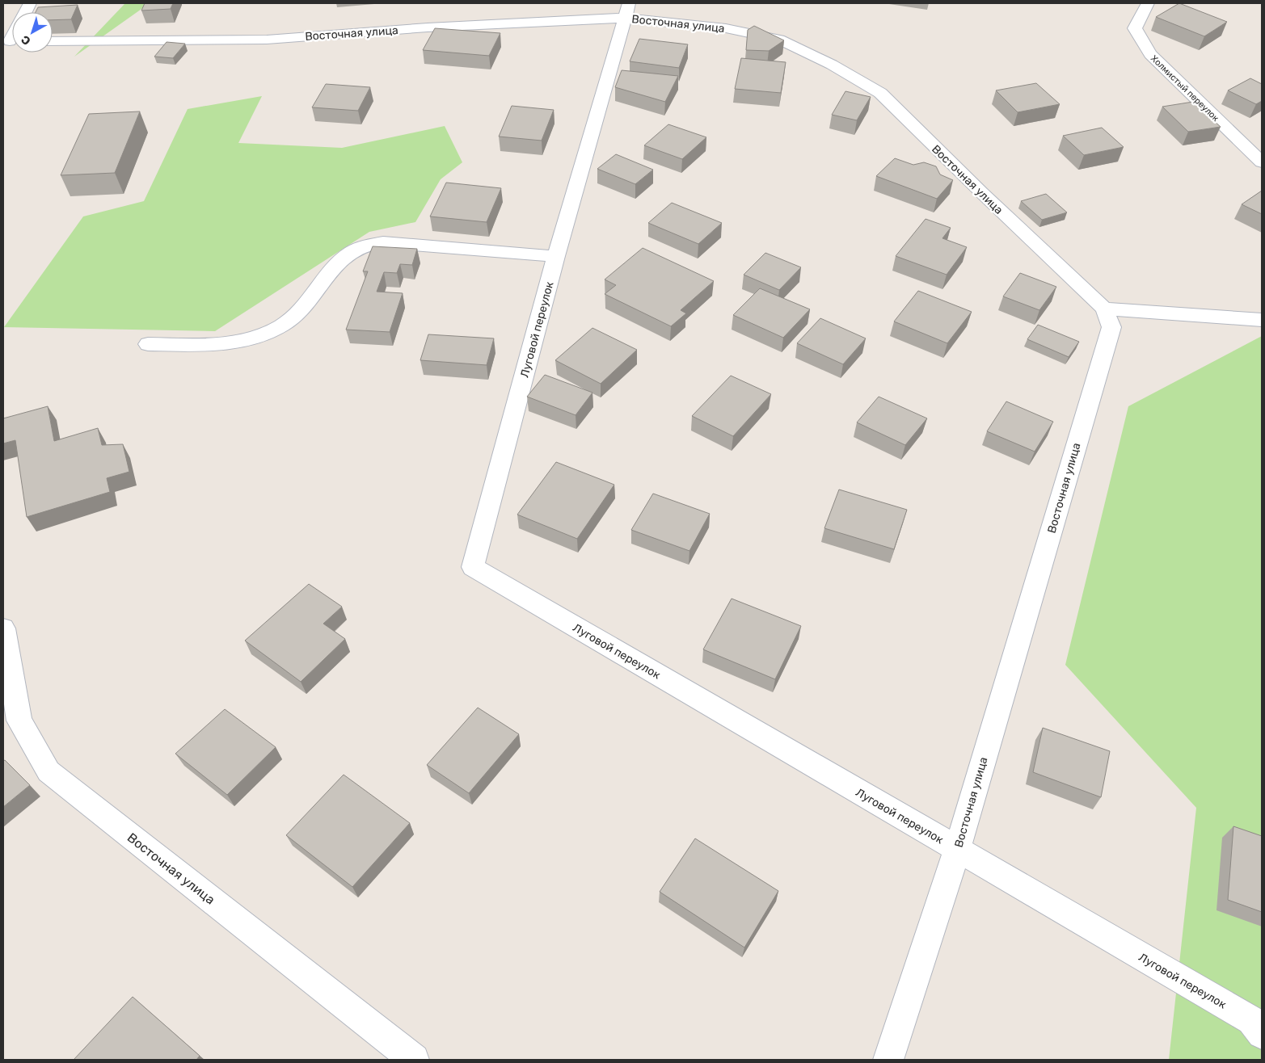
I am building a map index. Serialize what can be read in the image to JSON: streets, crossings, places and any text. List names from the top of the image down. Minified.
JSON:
{"streets":{"street":["Восточная улица","Холмистый переулок","Луговой переулок"]},"crossings":[["Восточная улица","Луговой переулок"]],"north":"bottom left"}
